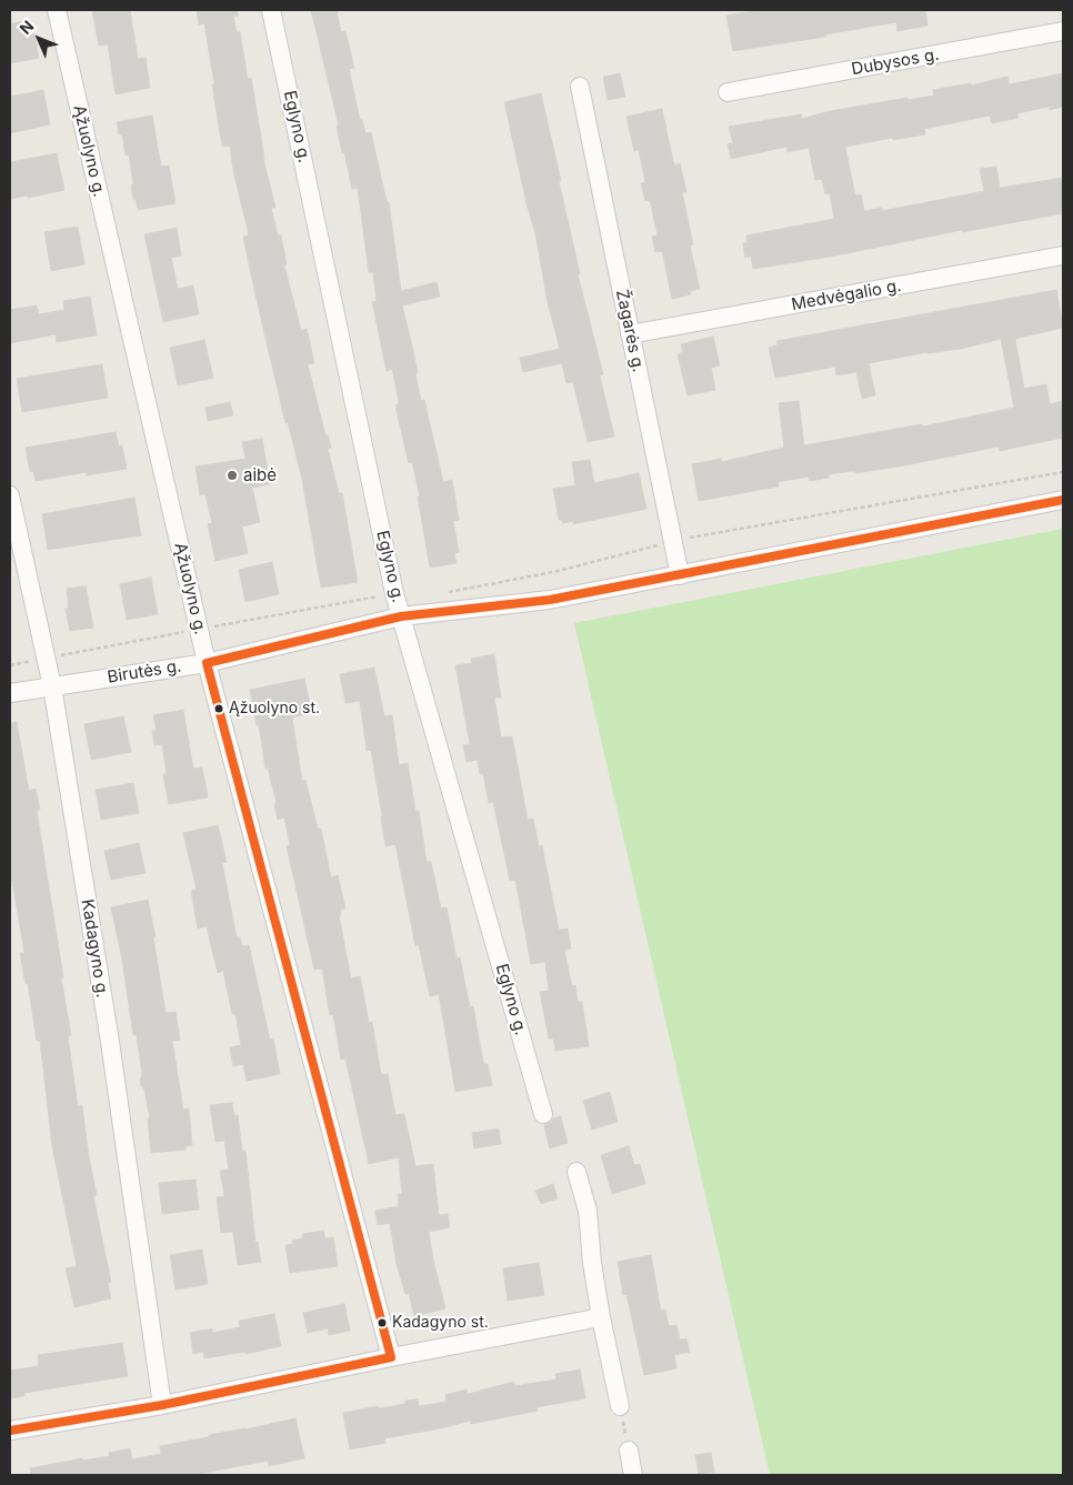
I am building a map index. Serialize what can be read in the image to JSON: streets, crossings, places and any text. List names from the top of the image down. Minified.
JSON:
{"streets":{"street":["Dubysos g.","Eglyno g.","Ąžuolyno g.","Medvėgalio g.","Žagarės g.","Birutės g.","Kadagyno g."]},"crossings":[["Eglyno g.","Birutės g."],["Ąžuolyno g.","Birutės g."],["Medvėgalio g.","Žagarės g."],["Žagarės g.","Birutės g."],["Birutės g.","Kadagyno g."]],"places":["aibė","Ąžuolyno st.","Kadagyno st."],"north":"top left"}
